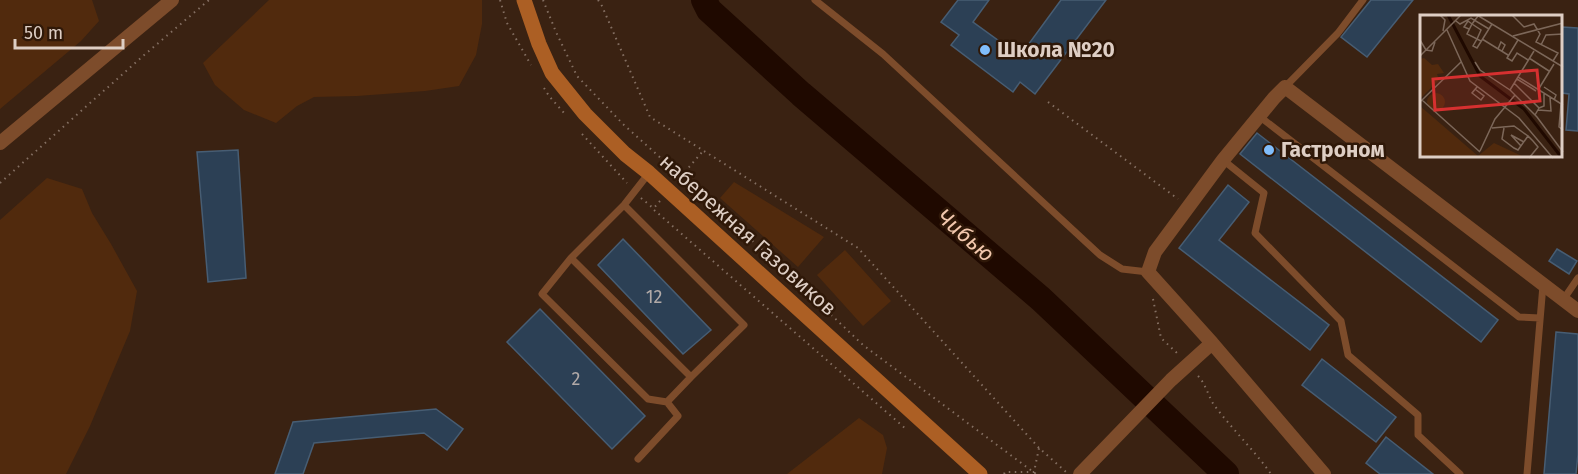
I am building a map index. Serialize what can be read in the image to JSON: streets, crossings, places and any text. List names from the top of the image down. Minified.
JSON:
{"streets":{"main road":["набережная Газовиков"]},"water":["Чибью"],"places":["Школа №20","Гастроном"],"house_numbers":["12","2"],"scale_bar":"50 m"}
